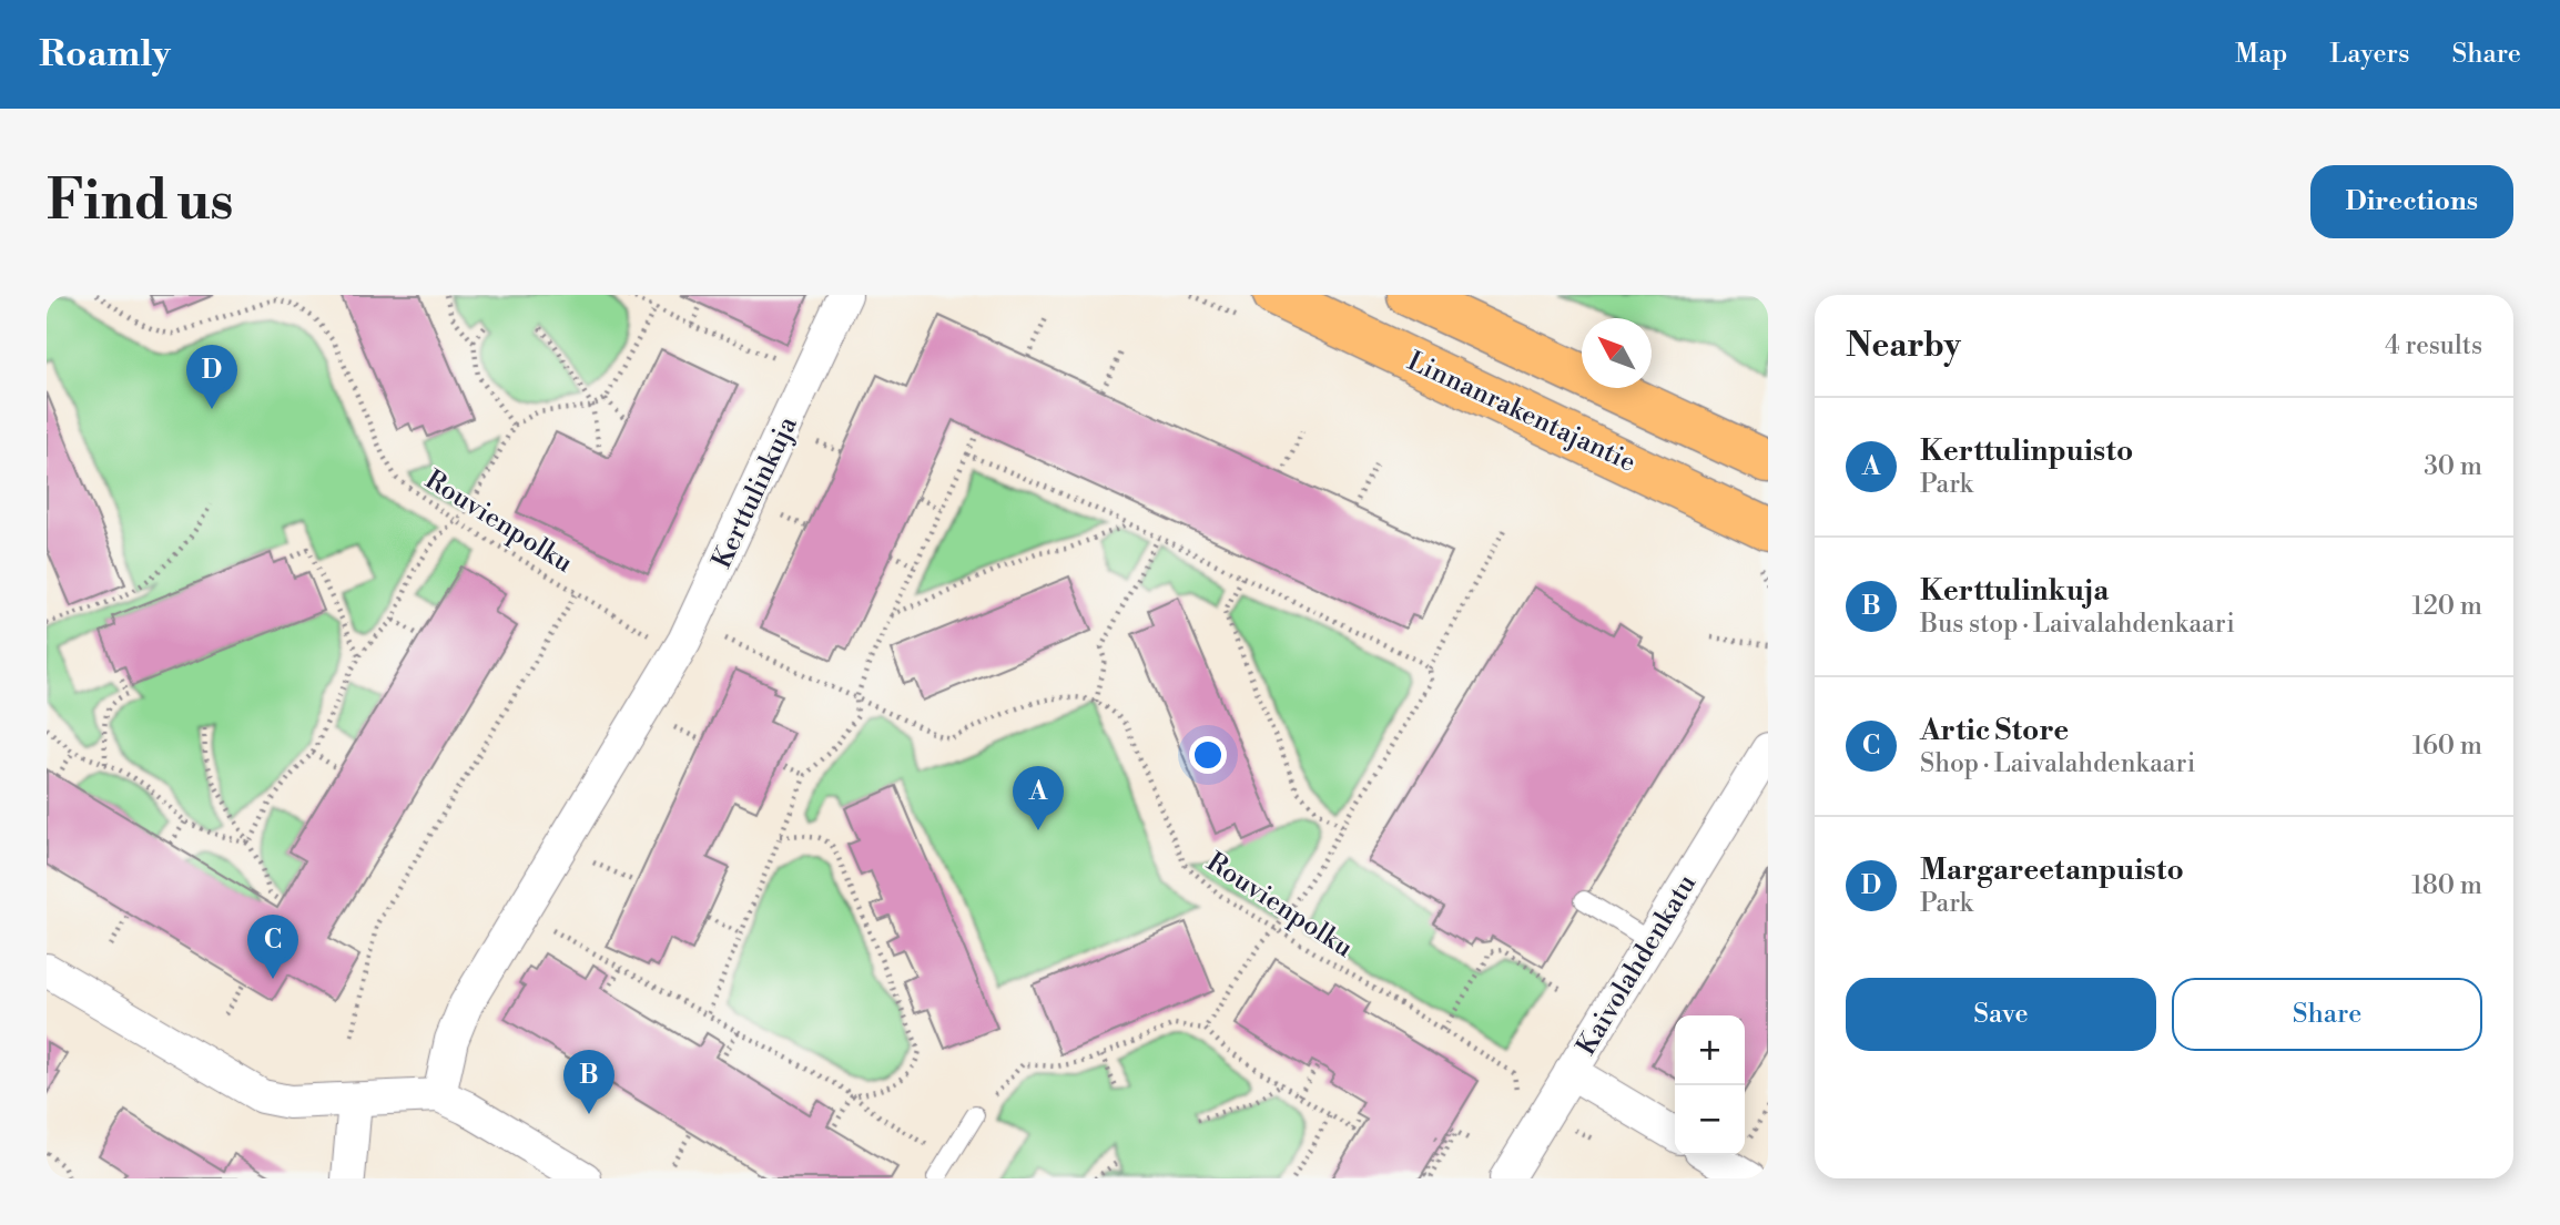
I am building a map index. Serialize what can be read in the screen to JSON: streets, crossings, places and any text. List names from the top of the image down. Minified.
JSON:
{"streets":{"main road":["Linnanrakentajantie"],"street":["Kerttulinkuja","Kaivolahdenkatu"],"path":["Rouvienpolku"]},"north":"top left","page":{"header":"Roamly","nav":["Map","Layers","Share"],"buttons":["Directions",["Save","Share"]],"title":"Find us","heading":["Nearby","4 results"],"pins":["D","A","C","B"],"list":[{"mark":"A","name":"Kerttulinpuisto","note":"Park","value":"30 m"},{"mark":"B","name":"Kerttulinkuja","note":"Bus stop · Laivalahdenkaari","value":"120 m"},{"mark":"C","name":"Artic Store","note":"Shop · Laivalahdenkaari","value":"160 m"},{"mark":"D","name":"Margareetanpuisto","note":"Park","value":"180 m"}],"map_buttons":["+","−"]}}
